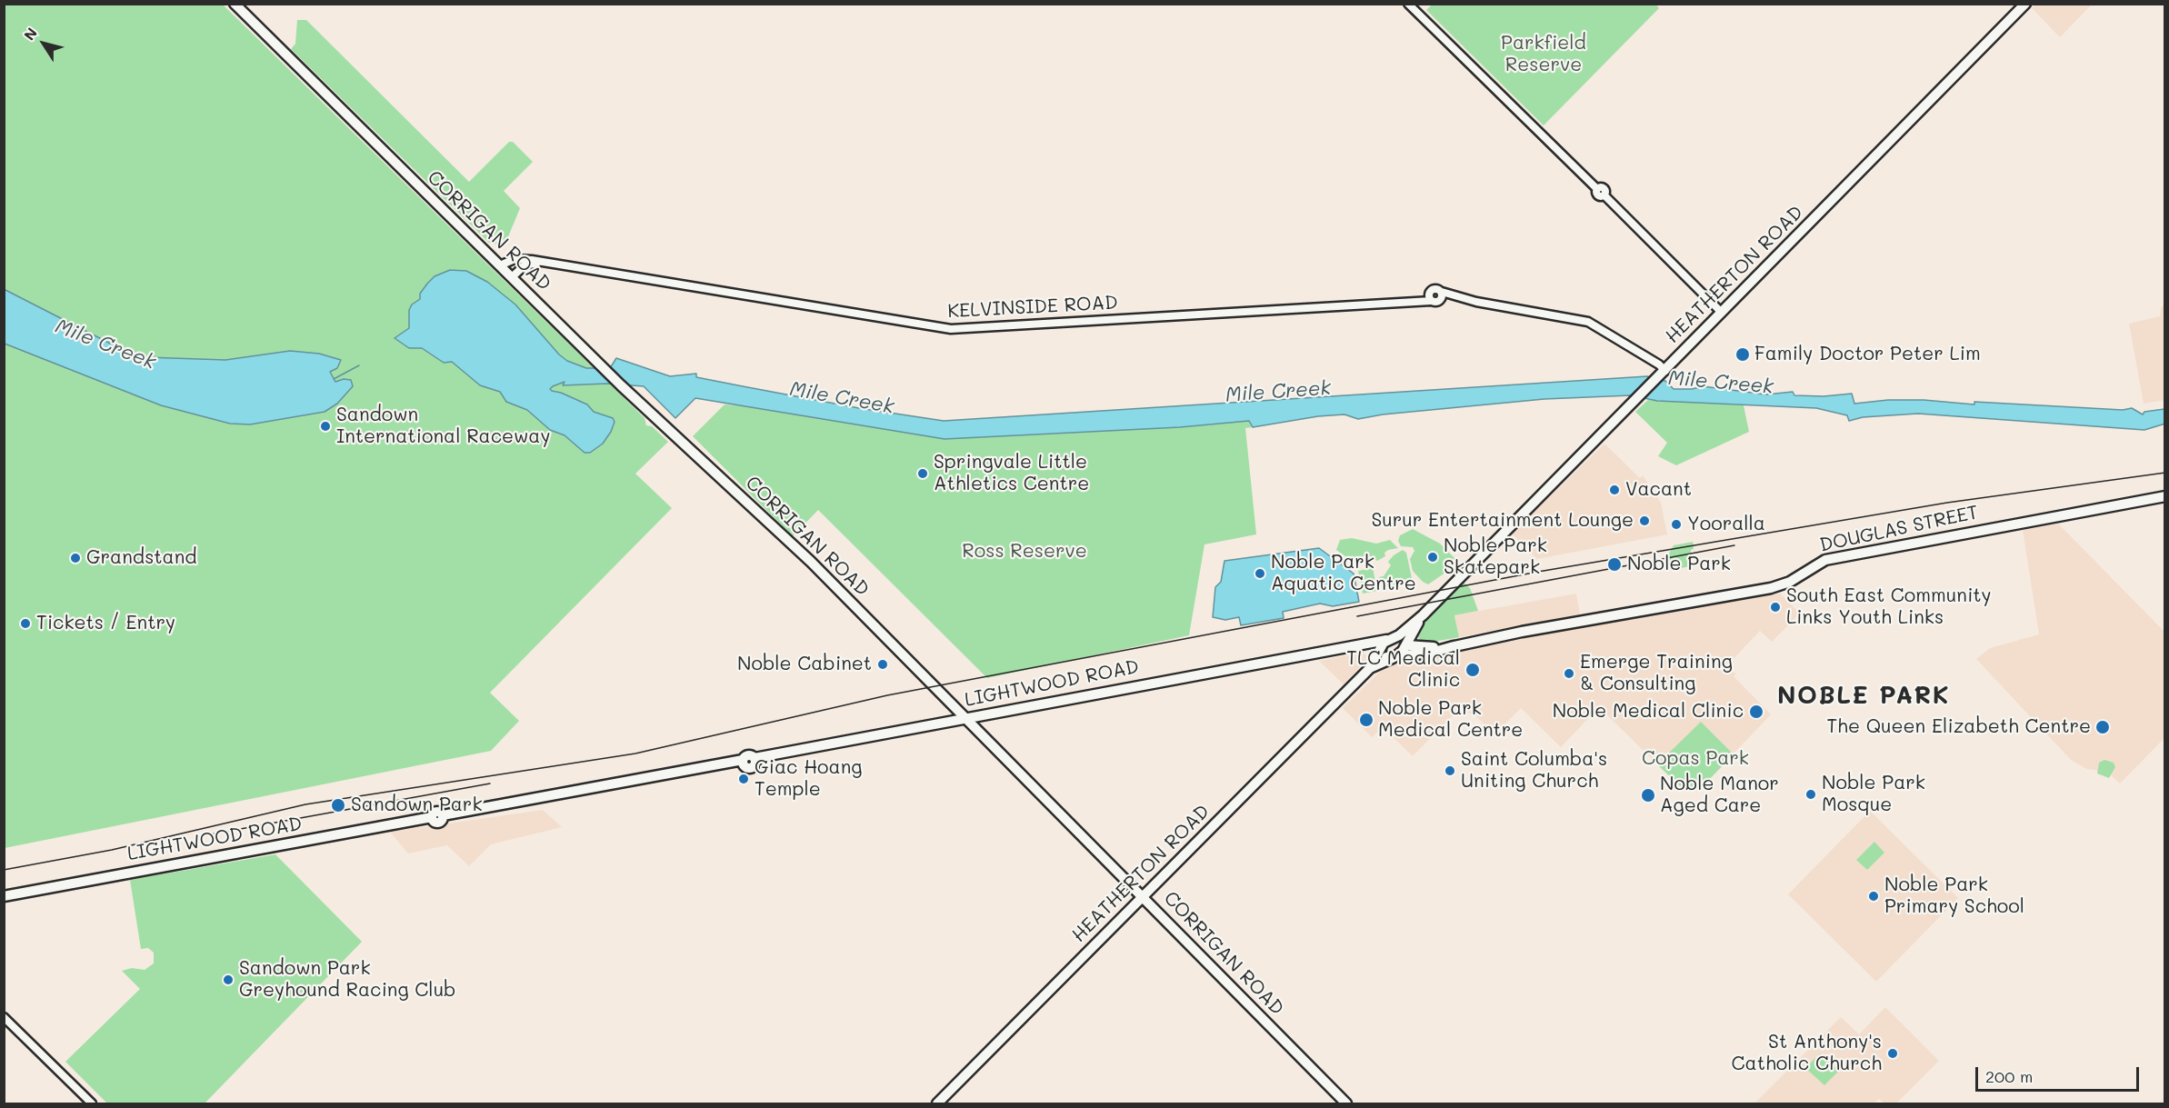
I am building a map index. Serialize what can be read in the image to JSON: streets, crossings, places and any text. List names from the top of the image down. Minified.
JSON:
{"streets":{"main road":["CORRIGAN ROAD","HEATHERTON ROAD","DOUGLAS STREET","LIGHTWOOD ROAD"],"street":["KELVINSIDE ROAD"]},"crossings":[["CORRIGAN ROAD","HEATHERTON ROAD"],["CORRIGAN ROAD","KELVINSIDE ROAD"],["CORRIGAN ROAD","LIGHTWOOD ROAD"],["HEATHERTON ROAD","DOUGLAS STREET"],["HEATHERTON ROAD","LIGHTWOOD ROAD"],["DOUGLAS STREET","LIGHTWOOD ROAD"]],"districts":["NOBLE PARK"],"water":["Mile Creek"],"parks":["Parkfield Reserve","Ross Reserve","Copas Park"],"places":["Family Doctor Peter Lim","Sandown International Raceway","Springvale Little Athletics Centre","Vacant","Surur Entertainment Lounge","Yooralla","Noble Park Skatepark","Grandstand","Noble Park","Noble Park Aquatic Centre","South East Community Links Youth Links","Tickets / Entry","Noble Cabinet","TLC Medical Clinic","Emerge Training & Consulting","Noble Medical Clinic","Noble Park Medical Centre","The Queen Elizabeth Centre","Saint Columba's Uniting Church","Giac Hoang Temple","Noble Park Mosque","Noble Manor Aged Care","Sandown Park","Noble Park Primary School","Sandown Park Greyhound Racing Club","St Anthony's Catholic Church"],"scale_bar":"200 m","north":"top left"}
